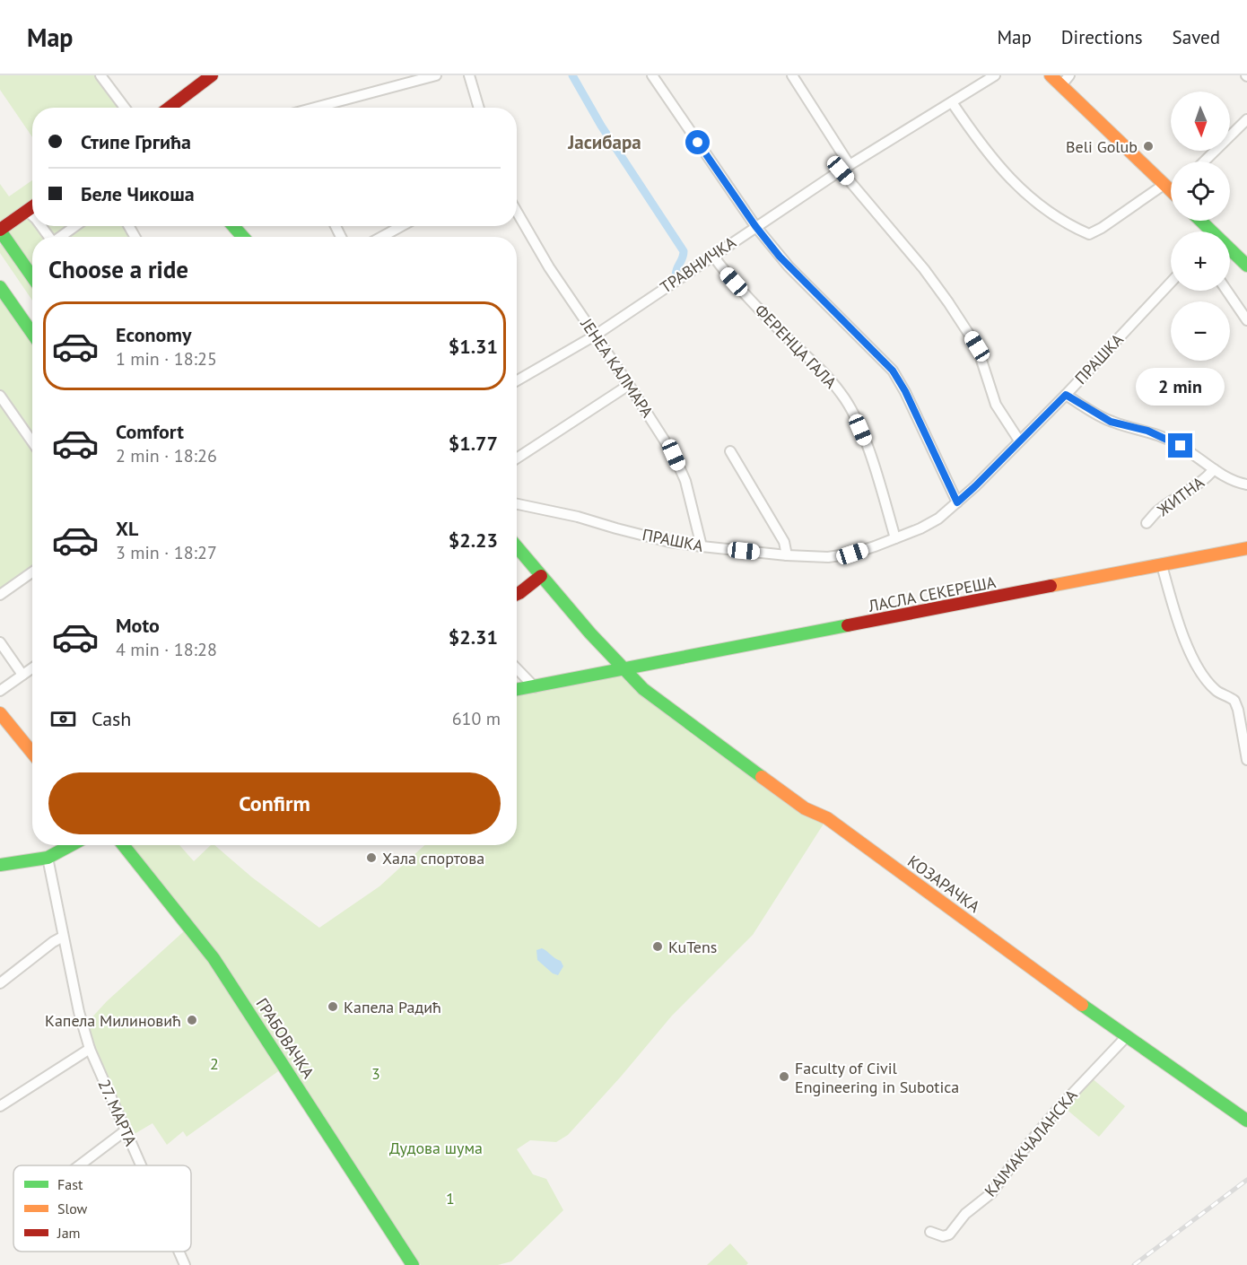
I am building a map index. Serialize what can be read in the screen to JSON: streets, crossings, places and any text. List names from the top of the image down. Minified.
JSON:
{"streets":{"street":["ТРАВНИЧКА","ФЕРЕНЦА ГАЛА","ПРАШКА","ЈЕНЕА КАЛМАРА","ЖИТНА","ЛАСЛА СЕКЕРЕША","КОЗАРАЧКА","ГРАБОВАЧКА","27. МАРТА","КАЈМАКЧАЛАНСКА"]},"crossings":[["ТРАВНИЧКА","ФЕРЕНЦА ГАЛА"],["ТРАВНИЧКА","ЈЕНЕА КАЛМАРА"],["ФЕРЕНЦА ГАЛА","ПРАШКА"],["ПРАШКА","ЈЕНЕА КАЛМАРА"],["ЛАСЛА СЕКЕРЕША","КОЗАРАЧКА"],["КОЗАРАЧКА","КАЈМАКЧАЛАНСКА"]],"districts":["Јасибара"],"parks":["2","3","Дудова шума","1"],"places":["Beli Golub","Хала спортова","KuTens","Капела Радић","Капела Милиновић","Faculty of Civil Engineering in Subotica"],"legend":["Fast","Slow","Jam"],"north":"bottom","page":{"header":"Map","nav":["Map","Directions","Saved"],"map_buttons":["+","−"],"banner":["Стипе Гргића","Беле Чикоша"],"heading":"Choose a ride","list":[{"name":"Economy","note":"1 min · 18:25","value":"$1.31"},{"name":"Comfort","note":"2 min · 18:26","value":"$1.77"},{"name":"XL","note":"3 min · 18:27","value":"$2.23"},{"name":"Moto","note":"4 min · 18:28","value":"$2.31"}],"bubble":"2 min","pay":["Cash","610 m"],"buttons":"Confirm"}}
